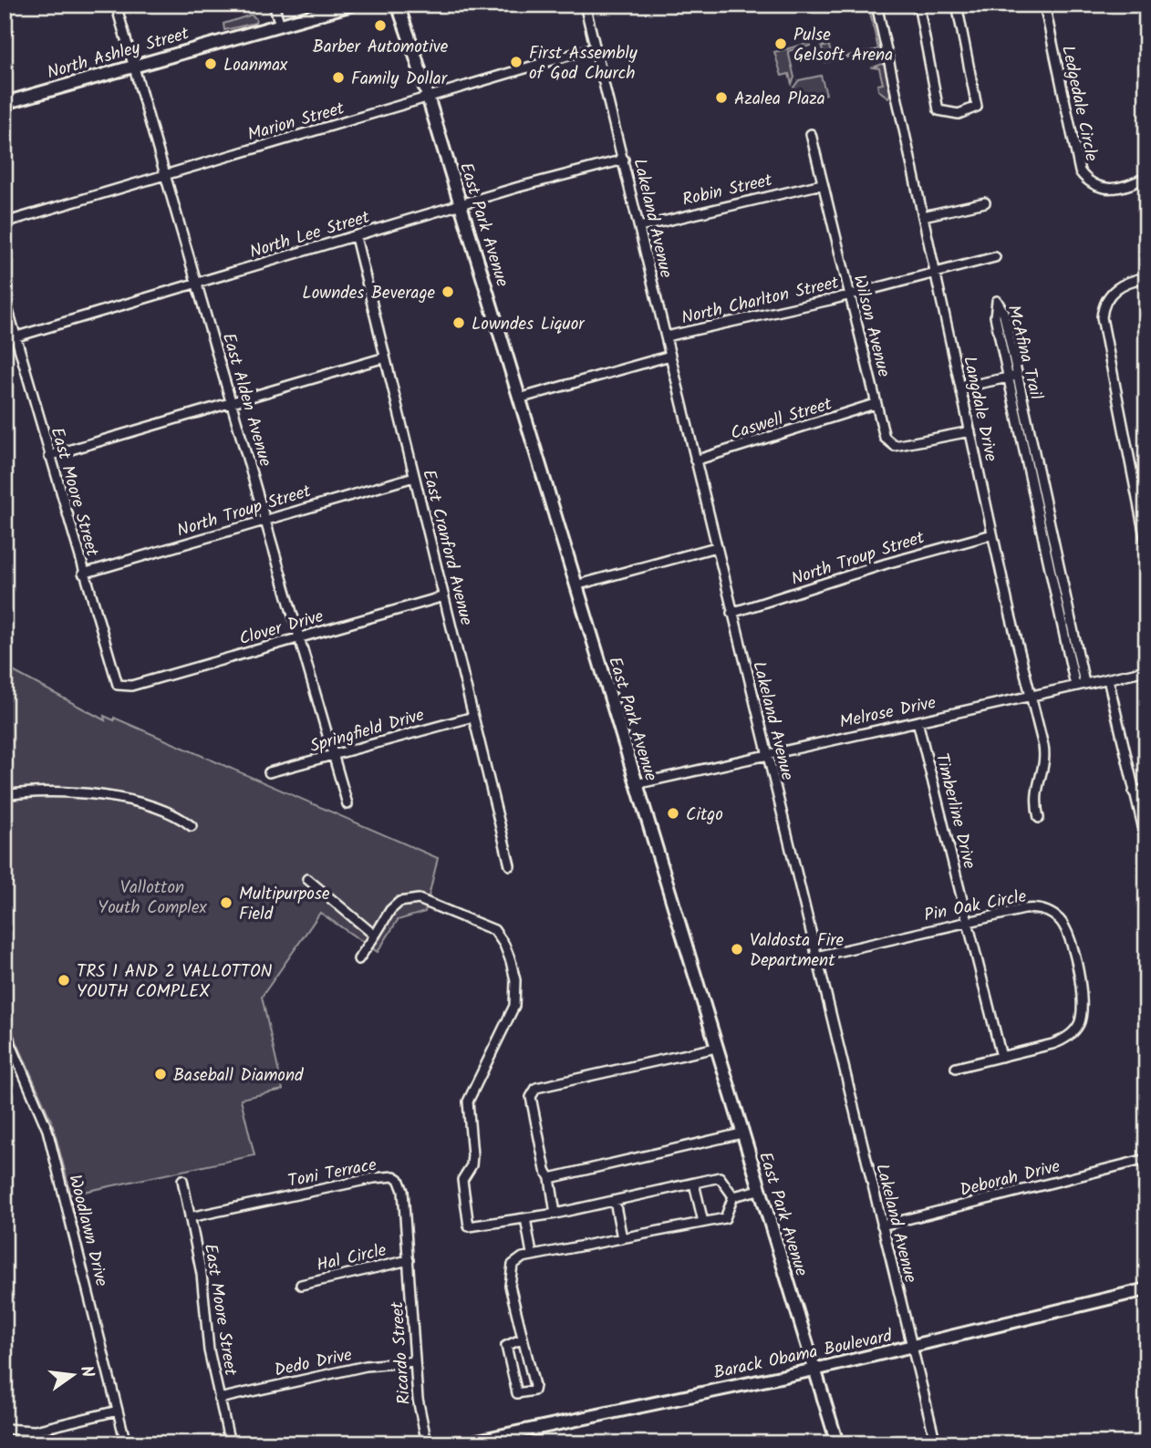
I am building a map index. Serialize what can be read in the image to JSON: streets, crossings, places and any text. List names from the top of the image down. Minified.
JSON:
{"streets":{"main road":["North Ashley Street","East Park Avenue","Barack Obama Boulevard"],"street":["Ledgedale Circle","Marion Street","Robin Street","Lakeland Avenue","North Lee Street","North Charlton Street","Wilson Avenue","McAfina Trail","East Alden Avenue","Langdale Drive","Caswell Street","East Moore Street","North Troup Street","East Cranford Avenue","Clover Drive","Melrose Drive","Springfield Drive","Timberline Drive","Pin Oak Circle","Toni Terrace","Deborah Drive","Woodlawn Drive","Hal Circle","Ricardo Street","Dedo Drive"]},"crossings":[["North Ashley Street","East Alden Avenue"],["Marion Street","Lakeland Avenue"],["Marion Street","East Park Avenue"],["Marion Street","East Alden Avenue"],["Robin Street","Lakeland Avenue"],["Robin Street","Wilson Avenue"],["Lakeland Avenue","North Lee Street"],["Lakeland Avenue","North Charlton Street"],["Lakeland Avenue","Caswell Street"],["Lakeland Avenue","North Troup Street"],["Lakeland Avenue","Melrose Drive"],["Lakeland Avenue","Pin Oak Circle"],["Lakeland Avenue","Deborah Drive"],["Lakeland Avenue","Barack Obama Boulevard"],["East Park Avenue","North Lee Street"],["East Park Avenue","Melrose Drive"],["East Park Avenue","Barack Obama Boulevard"],["North Lee Street","East Alden Avenue"],["North Lee Street","East Moore Street"],["North Lee Street","East Cranford Avenue"],["North Charlton Street","Wilson Avenue"],["North Charlton Street","Langdale Drive"],["Wilson Avenue","Langdale Drive"],["Wilson Avenue","Caswell Street"],["McAfina Trail","Melrose Drive"],["East Alden Avenue","North Troup Street"],["East Alden Avenue","Clover Drive"],["East Alden Avenue","Springfield Drive"],["Langdale Drive","North Troup Street"],["Langdale Drive","Melrose Drive"],["East Moore Street","North Troup Street"],["East Moore Street","Clover Drive"],["East Moore Street","Toni Terrace"],["East Moore Street","Dedo Drive"],["North Troup Street","East Cranford Avenue"],["East Cranford Avenue","Clover Drive"],["East Cranford Avenue","Springfield Drive"],["Melrose Drive","Timberline Drive"],["Timberline Drive","Pin Oak Circle"],["Toni Terrace","Hal Circle"],["Toni Terrace","Ricardo Street"],["Hal Circle","Ricardo Street"],["Ricardo Street","Dedo Drive"]],"parks":["Vallotton Youth Complex"],"places":["Barber Automotive","Pulse Gelsoft Arena","First Assembly of God Church","Loanmax","Family Dollar","Azalea Plaza","Lowndes Beverage","Lowndes Liquor","Citgo","Multipurpose Field","Valdosta Fire Department","TRS 1 AND 2 VALLOTTON YOUTH COMPLEX","Baseball Diamond"],"north":"right"}
